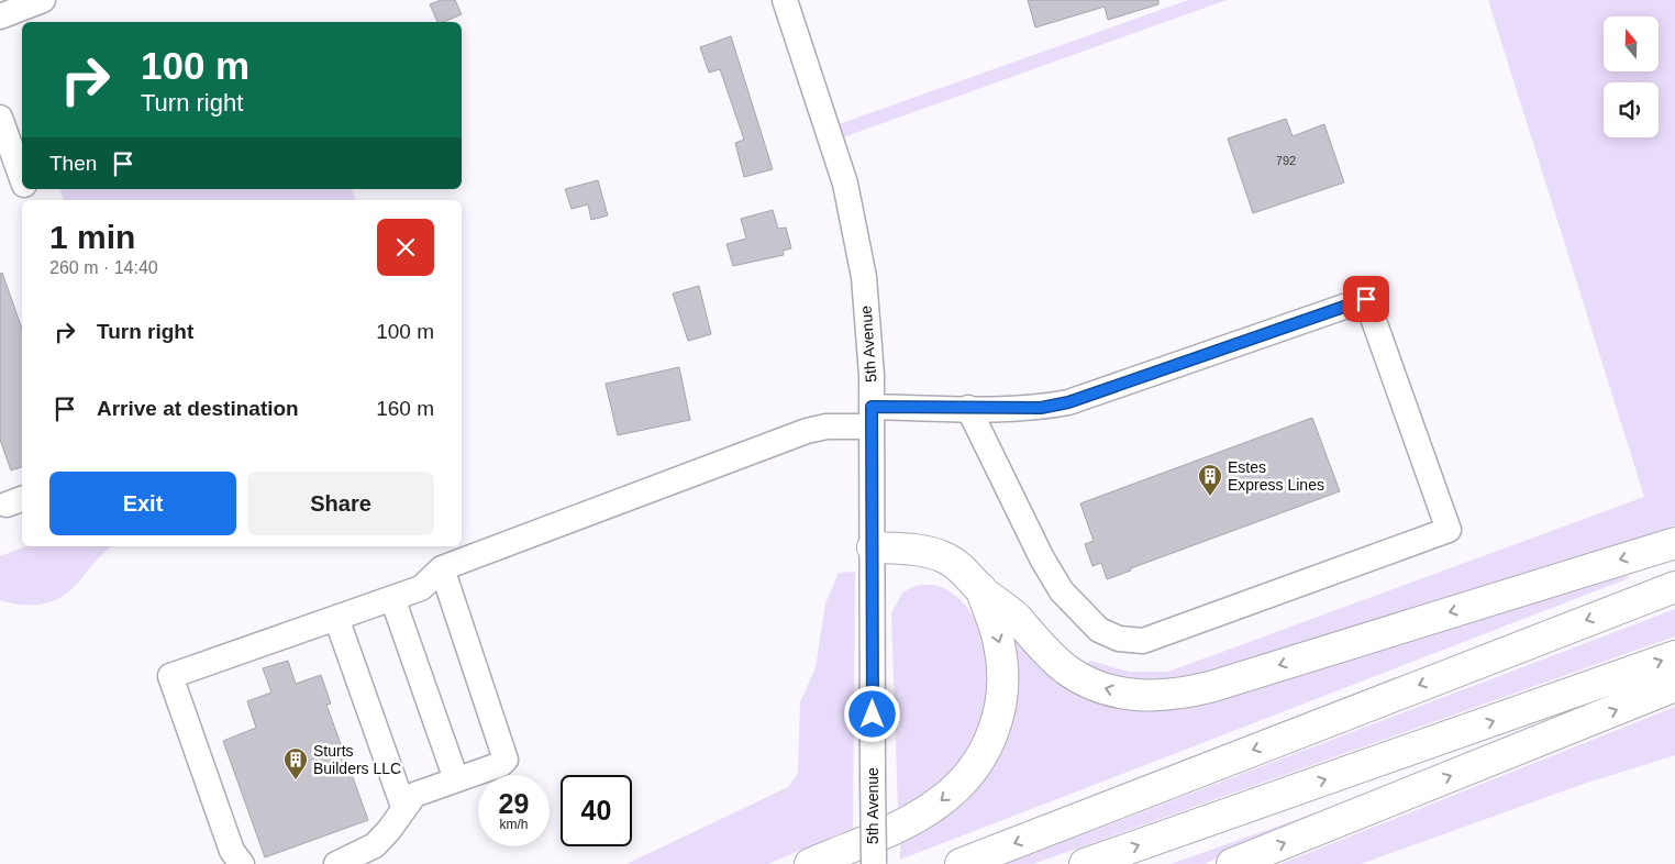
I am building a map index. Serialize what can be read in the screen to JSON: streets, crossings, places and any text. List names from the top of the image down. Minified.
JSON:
{"streets":{"street":["5th Avenue"]},"places":{"building":["Estes Express Lines","Sturts Builders LLC"]},"house_numbers":["792"],"north":"top","page":{"turn":["100 m","Turn right"],"then":"Then","heading":["1 min","260 m · 14:40"],"list":[{"name":"Turn right","value":"100 m"},{"name":"Arrive at destination","value":"160 m"}],"buttons":["Exit","Share"],"speed":"29 km/h","limit":"40"}}
